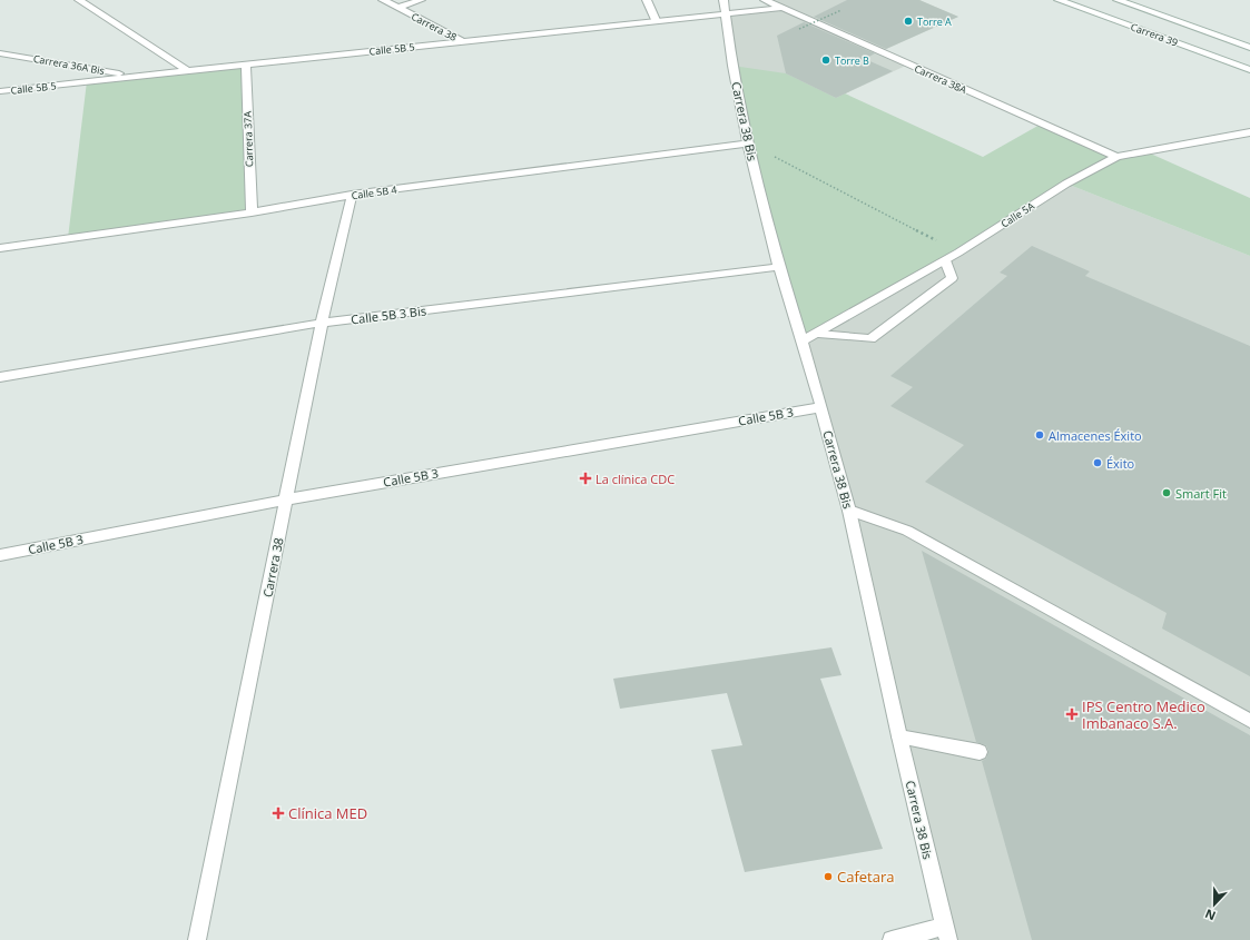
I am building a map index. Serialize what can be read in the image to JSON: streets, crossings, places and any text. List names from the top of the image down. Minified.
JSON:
{"streets":{"street":["Carrera 38","Carrera 39","Calle 5B 5","Carrera 36A Bis","Carrera 38A","Carrera 38 Bis","Carrera 37A","Calle 5B 4","Calle 5A","Calle 5B 3 Bis","Calle 5B 3"]},"crossings":[["Carrera 38","Calle 5B 5"],["Carrera 38","Calle 5B 4"],["Carrera 38","Calle 5B 3 Bis"],["Carrera 38","Calle 5B 3"],["Calle 5B 5","Carrera 36A Bis"],["Calle 5B 5","Carrera 38A"],["Calle 5B 5","Carrera 38 Bis"],["Calle 5B 5","Carrera 37A"],["Carrera 38A","Calle 5A"],["Carrera 38 Bis","Calle 5B 4"],["Carrera 38 Bis","Calle 5A"],["Carrera 38 Bis","Calle 5B 3 Bis"],["Carrera 38 Bis","Calle 5B 3"],["Carrera 37A","Calle 5B 4"]],"places":{"other":["Torre A","Torre B","Almacenes Éxito","Éxito","Smart Fit","Cafetara"],"health":["La clínica CDC","IPS Centro Medico Imbanaco S.A.","Clínica MED"]},"north":"bottom"}
